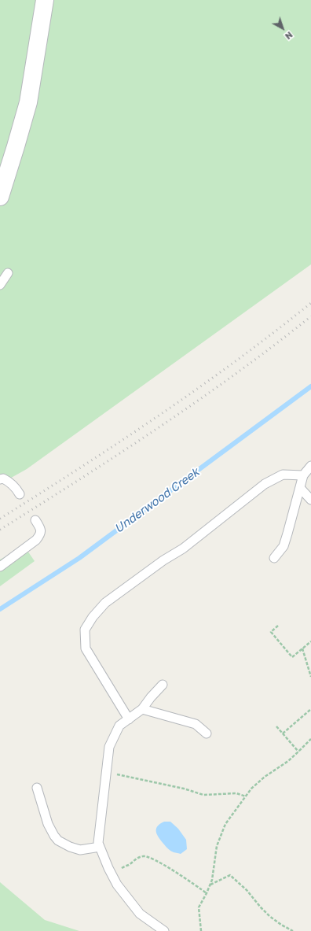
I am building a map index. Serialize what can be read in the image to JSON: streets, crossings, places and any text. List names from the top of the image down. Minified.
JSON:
{"water":["Underwood Creek"],"north":"bottom right"}
